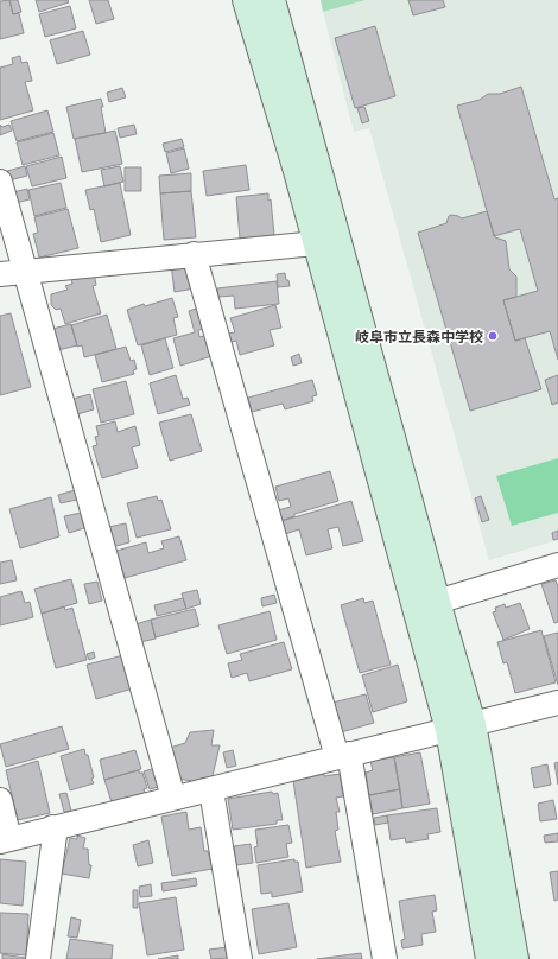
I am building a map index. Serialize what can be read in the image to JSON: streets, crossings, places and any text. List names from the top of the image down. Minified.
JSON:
{"places":["岐阜市立長森中学校"]}
